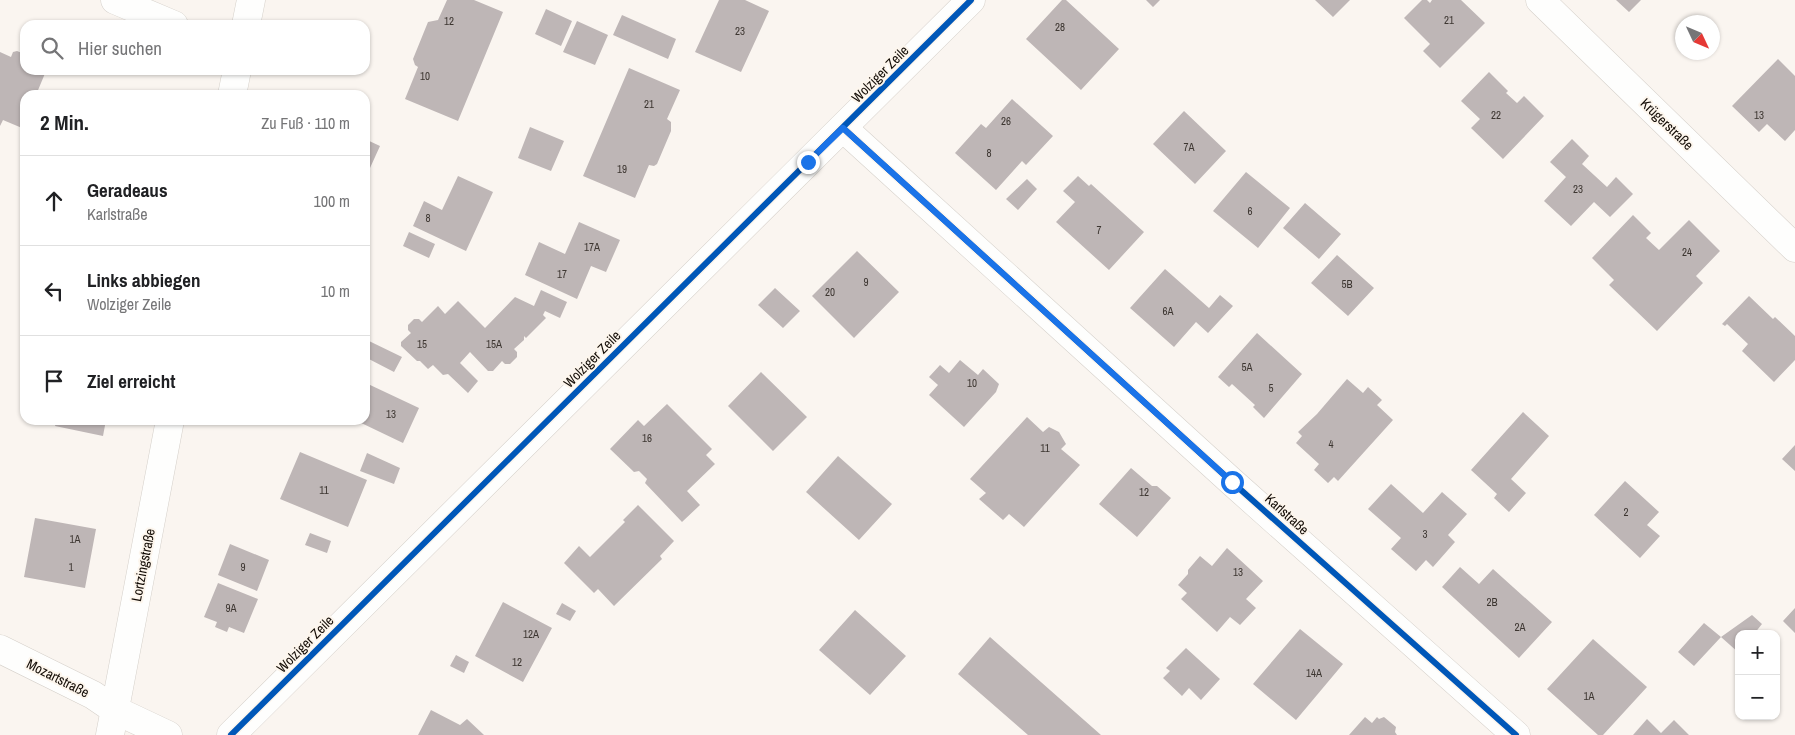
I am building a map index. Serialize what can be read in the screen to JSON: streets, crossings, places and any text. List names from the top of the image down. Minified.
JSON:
{"streets":{"street":["Wolziger Zeile","Krügerstraße","Karlstraße","Lortzingstraße","Mozartstraße"]},"crossings":[["Wolziger Zeile","Karlstraße"],["Lortzingstraße","Mozartstraße"]],"house_numbers":["21","12","28","23","10","21","22","13","26","7A","8","19","23","6","8","7","17A","24","17","9","5B","20","6A","15","15A","5A","10","5","13","16","4","11","11","12","2","3","1A","1","9","13","2B","9A","2A","12A","12","14A","1A"],"north":"bottom right","page":{"search":"Hier suchen","heading":["2 Min.","Zu Fuß · 110 m"],"list":[["Geradeaus","Karlstraße","100 m"],["Links abbiegen","Wolziger Zeile","10 m"],"Ziel erreicht"],"map_buttons":["+","−"]}}
